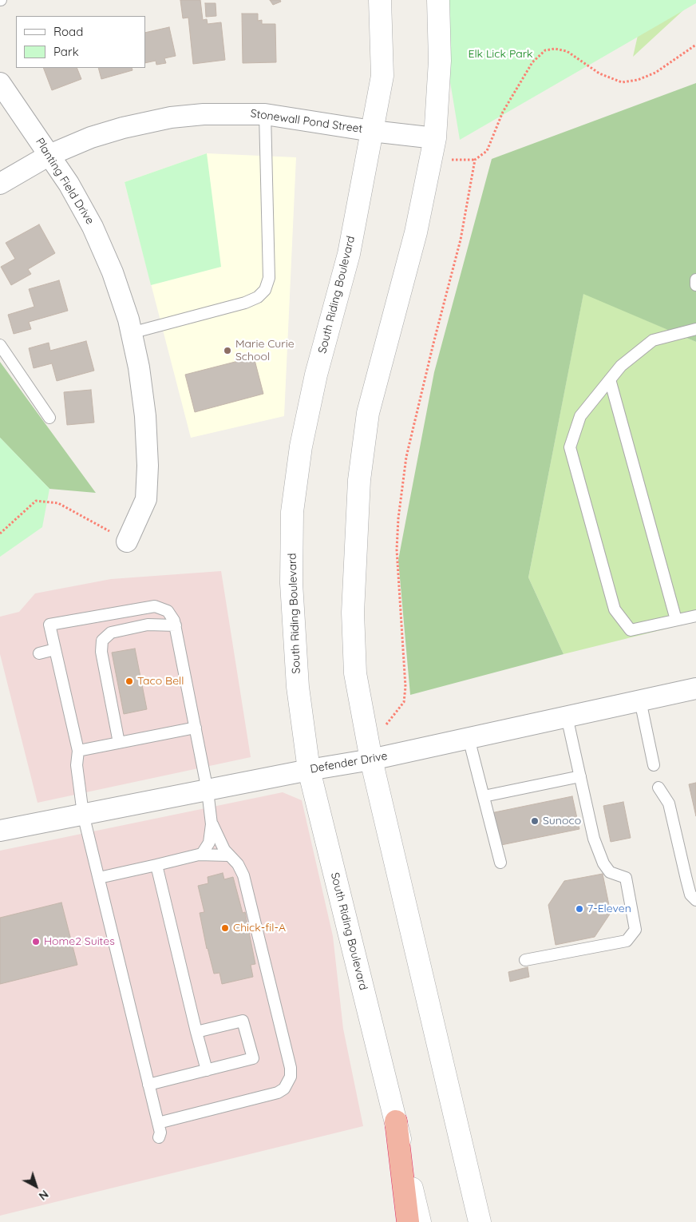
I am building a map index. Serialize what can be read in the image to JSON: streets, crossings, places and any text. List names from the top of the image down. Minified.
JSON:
{"streets":{"street":["Stonewall Pond Street","Planting Field Drive","South Riding Boulevard","Defender Drive"]},"crossings":[["Stonewall Pond Street","Planting Field Drive"],["Stonewall Pond Street","South Riding Boulevard"],["South Riding Boulevard","Defender Drive"]],"parks":["Elk Lick Park"],"places":["Marie Curie School","Taco Bell","Sunoco","7-Eleven","Chick-fil-A","Home2 Suites"],"legend":["Road","Park"],"north":"bottom right"}
